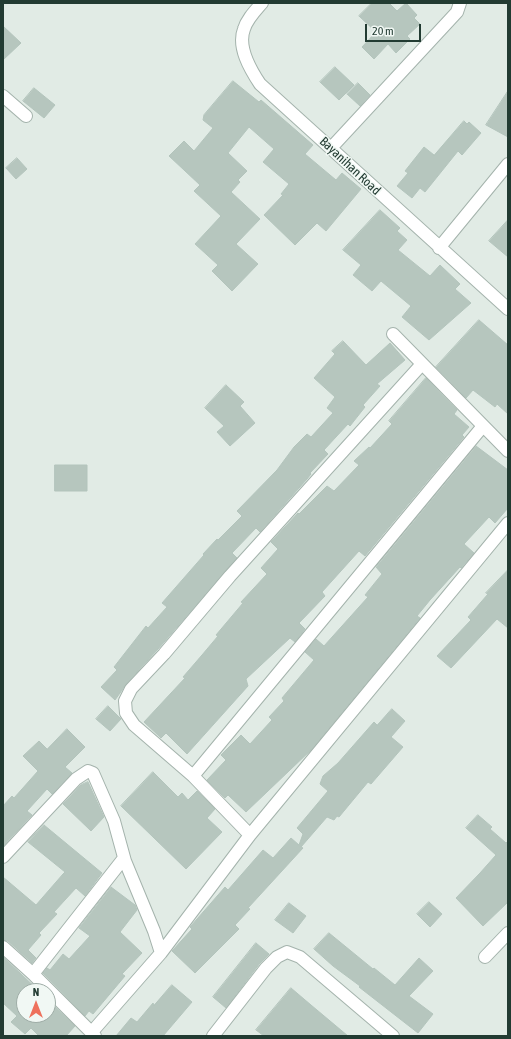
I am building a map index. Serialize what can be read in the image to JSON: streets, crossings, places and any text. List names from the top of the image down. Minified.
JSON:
{"streets":{"street":["Bayanihan Road"]},"scale_bar":"20 m","north":"top"}
